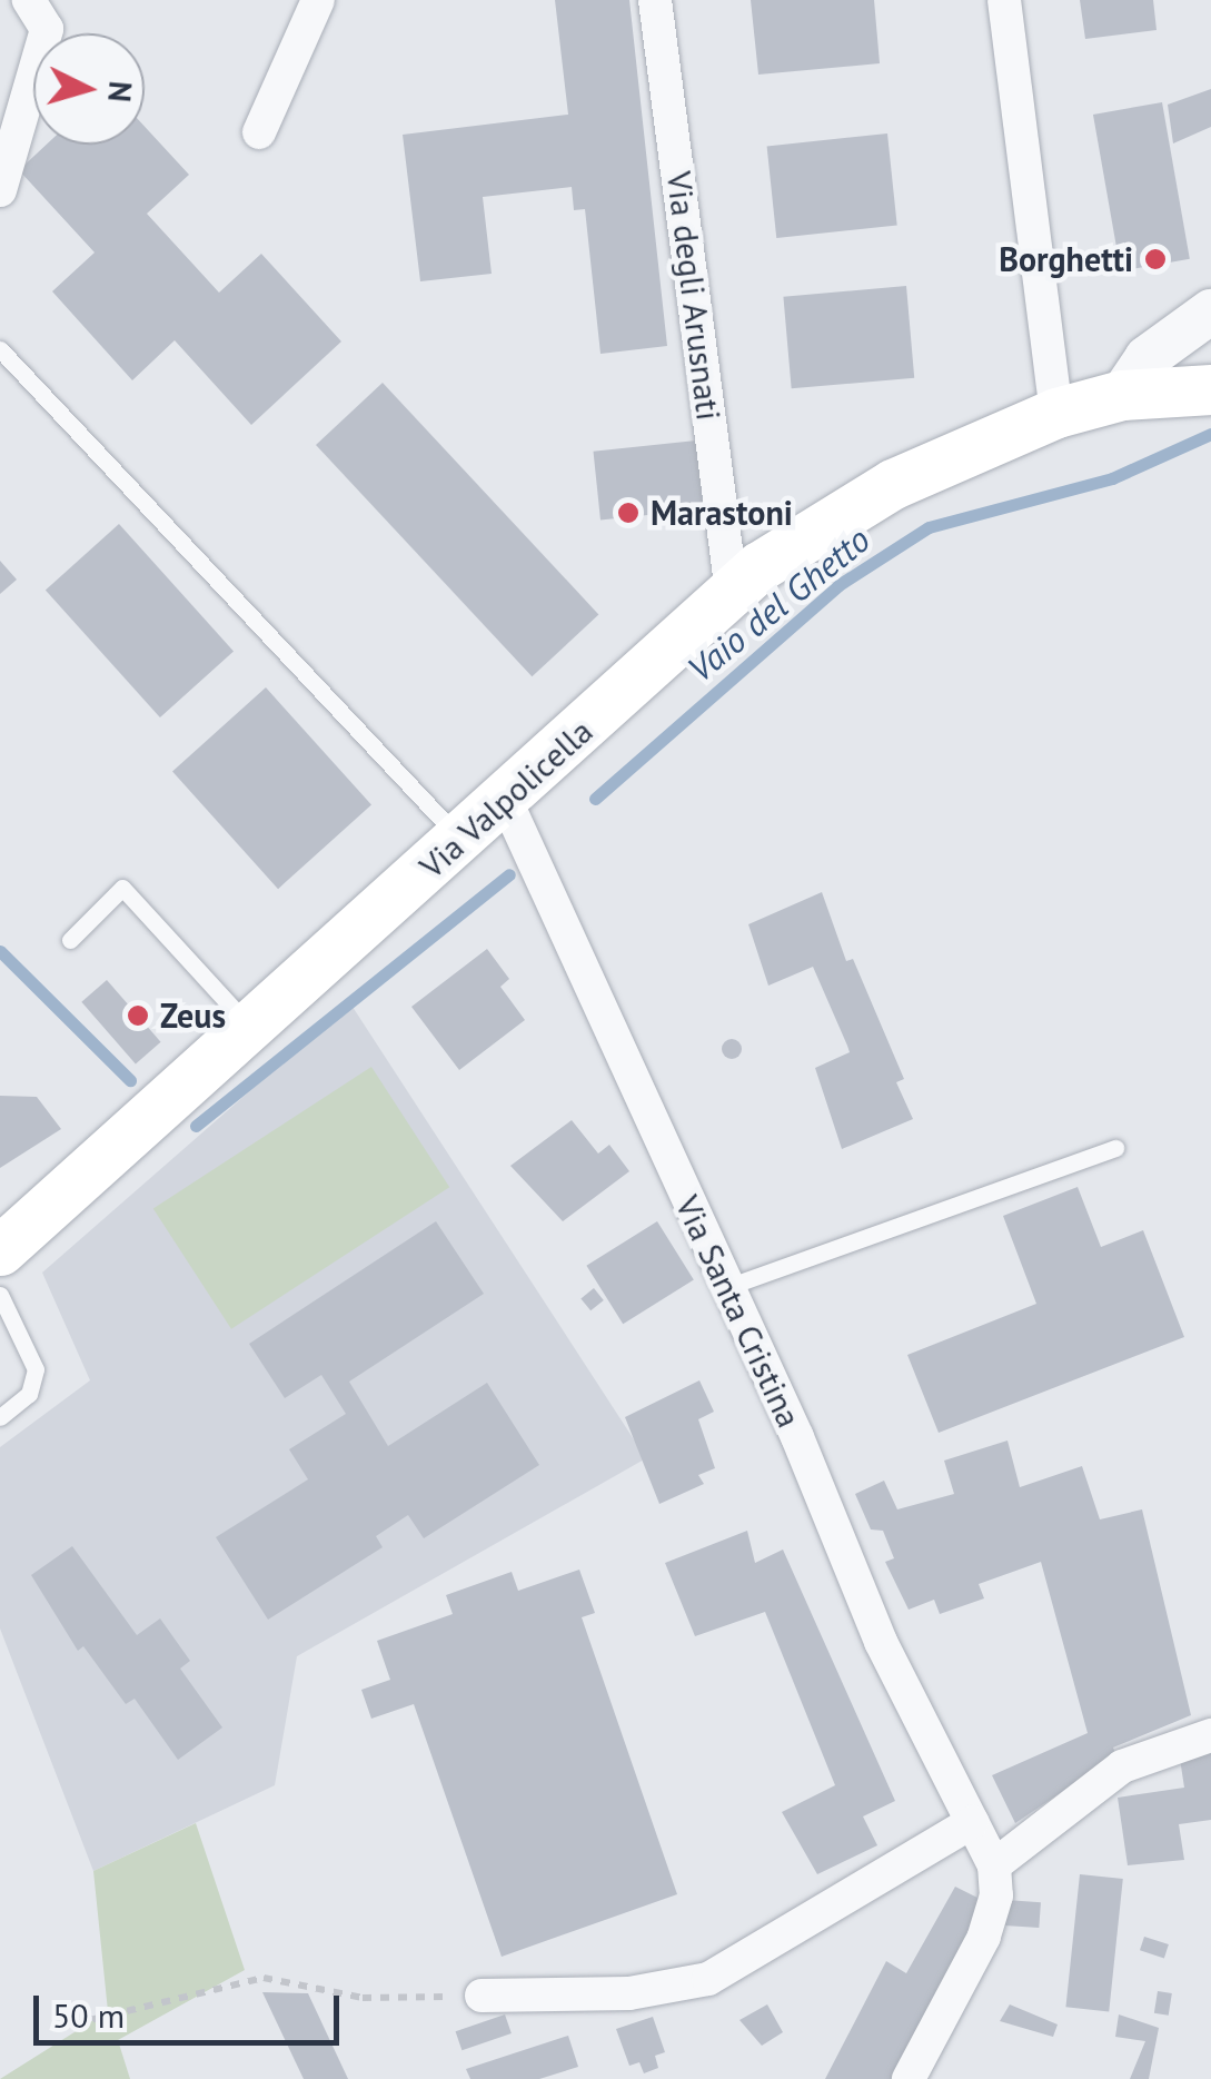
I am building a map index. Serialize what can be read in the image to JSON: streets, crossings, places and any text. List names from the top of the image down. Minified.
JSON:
{"streets":{"main road":["Via Valpolicella"],"street":["Via degli Arusnati","Via Santa Cristina"]},"crossings":[["Via degli Arusnati","Via Valpolicella"],["Via Valpolicella","Via Santa Cristina"]],"water":["Vaio del Ghetto"],"places":["Borghetti","Marastoni","Zeus"],"scale_bar":"50 m","north":"right"}
